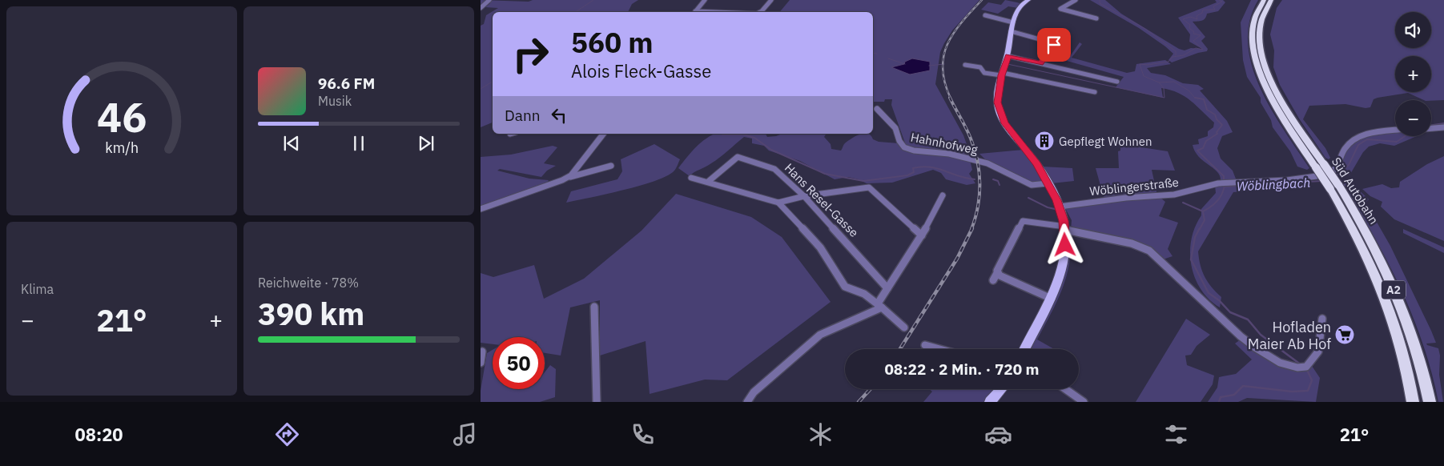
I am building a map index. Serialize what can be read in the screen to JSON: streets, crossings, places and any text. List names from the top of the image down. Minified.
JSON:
{"streets":{"highway":["Süd Autobahn","A2"],"street":["Hahnhofweg","Wöblingerstraße","Hans Resel-Gasse"]},"crossings":[["Wöblingerstraße","Süd Autobahn"]],"water":["Wöblingbach"],"places":{"building":["Gepflegt Wohnen"],"supermarket":["Hofladen Maier Ab Hof"]},"page":{"map_buttons":["+","−"],"turn":["560 m","Alois Fleck-Gasse"],"song":["96.6 FM","Musik"],"then":"Dann","tile":["Klima",["Reichweite · 78%","390 km"]],"heat":["−","21°","+"],"limit":"50","trip":"08:22 · 2 Min. · 720 m","tabs":["08:20","21°"],"gauge":["46","km/h"]}}
